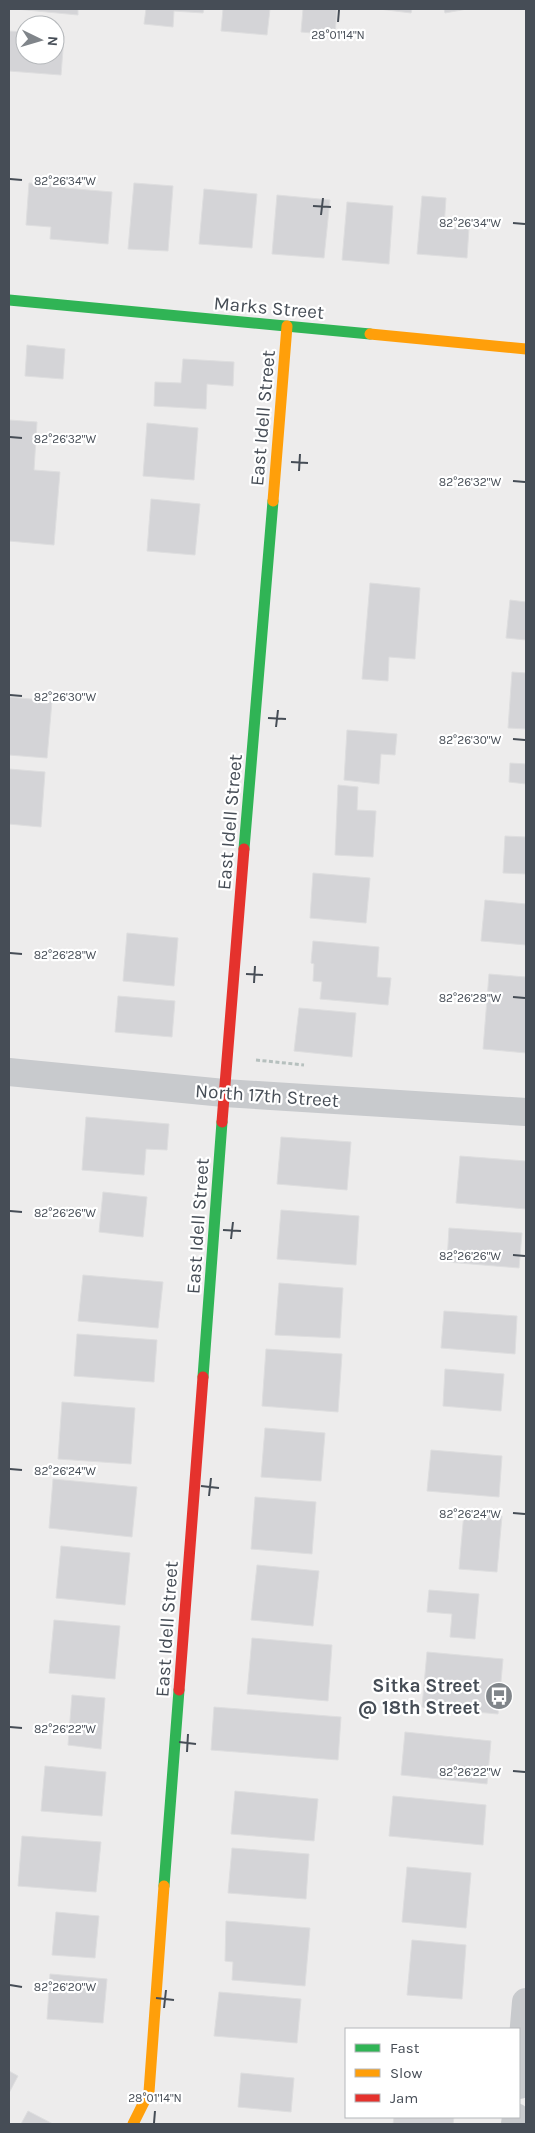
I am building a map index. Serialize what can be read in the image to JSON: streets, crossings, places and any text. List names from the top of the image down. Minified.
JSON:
{"streets":{"street":["Marks Street","East Idell Street","North 17th Street"]},"crossings":[["Marks Street","East Idell Street"],["East Idell Street","North 17th Street"]],"places":{"bus stop":["Sitka Street @ 18th Street"]},"legend":["Fast","Slow","Jam"],"north":"right","coordinates":["28°01'14\"N","82°26'34\"W","82°26'32\"W","82°26'30\"W","82°26'28\"W","82°26'26\"W","82°26'24\"W","82°26'22\"W","82°26'20\"W"]}
